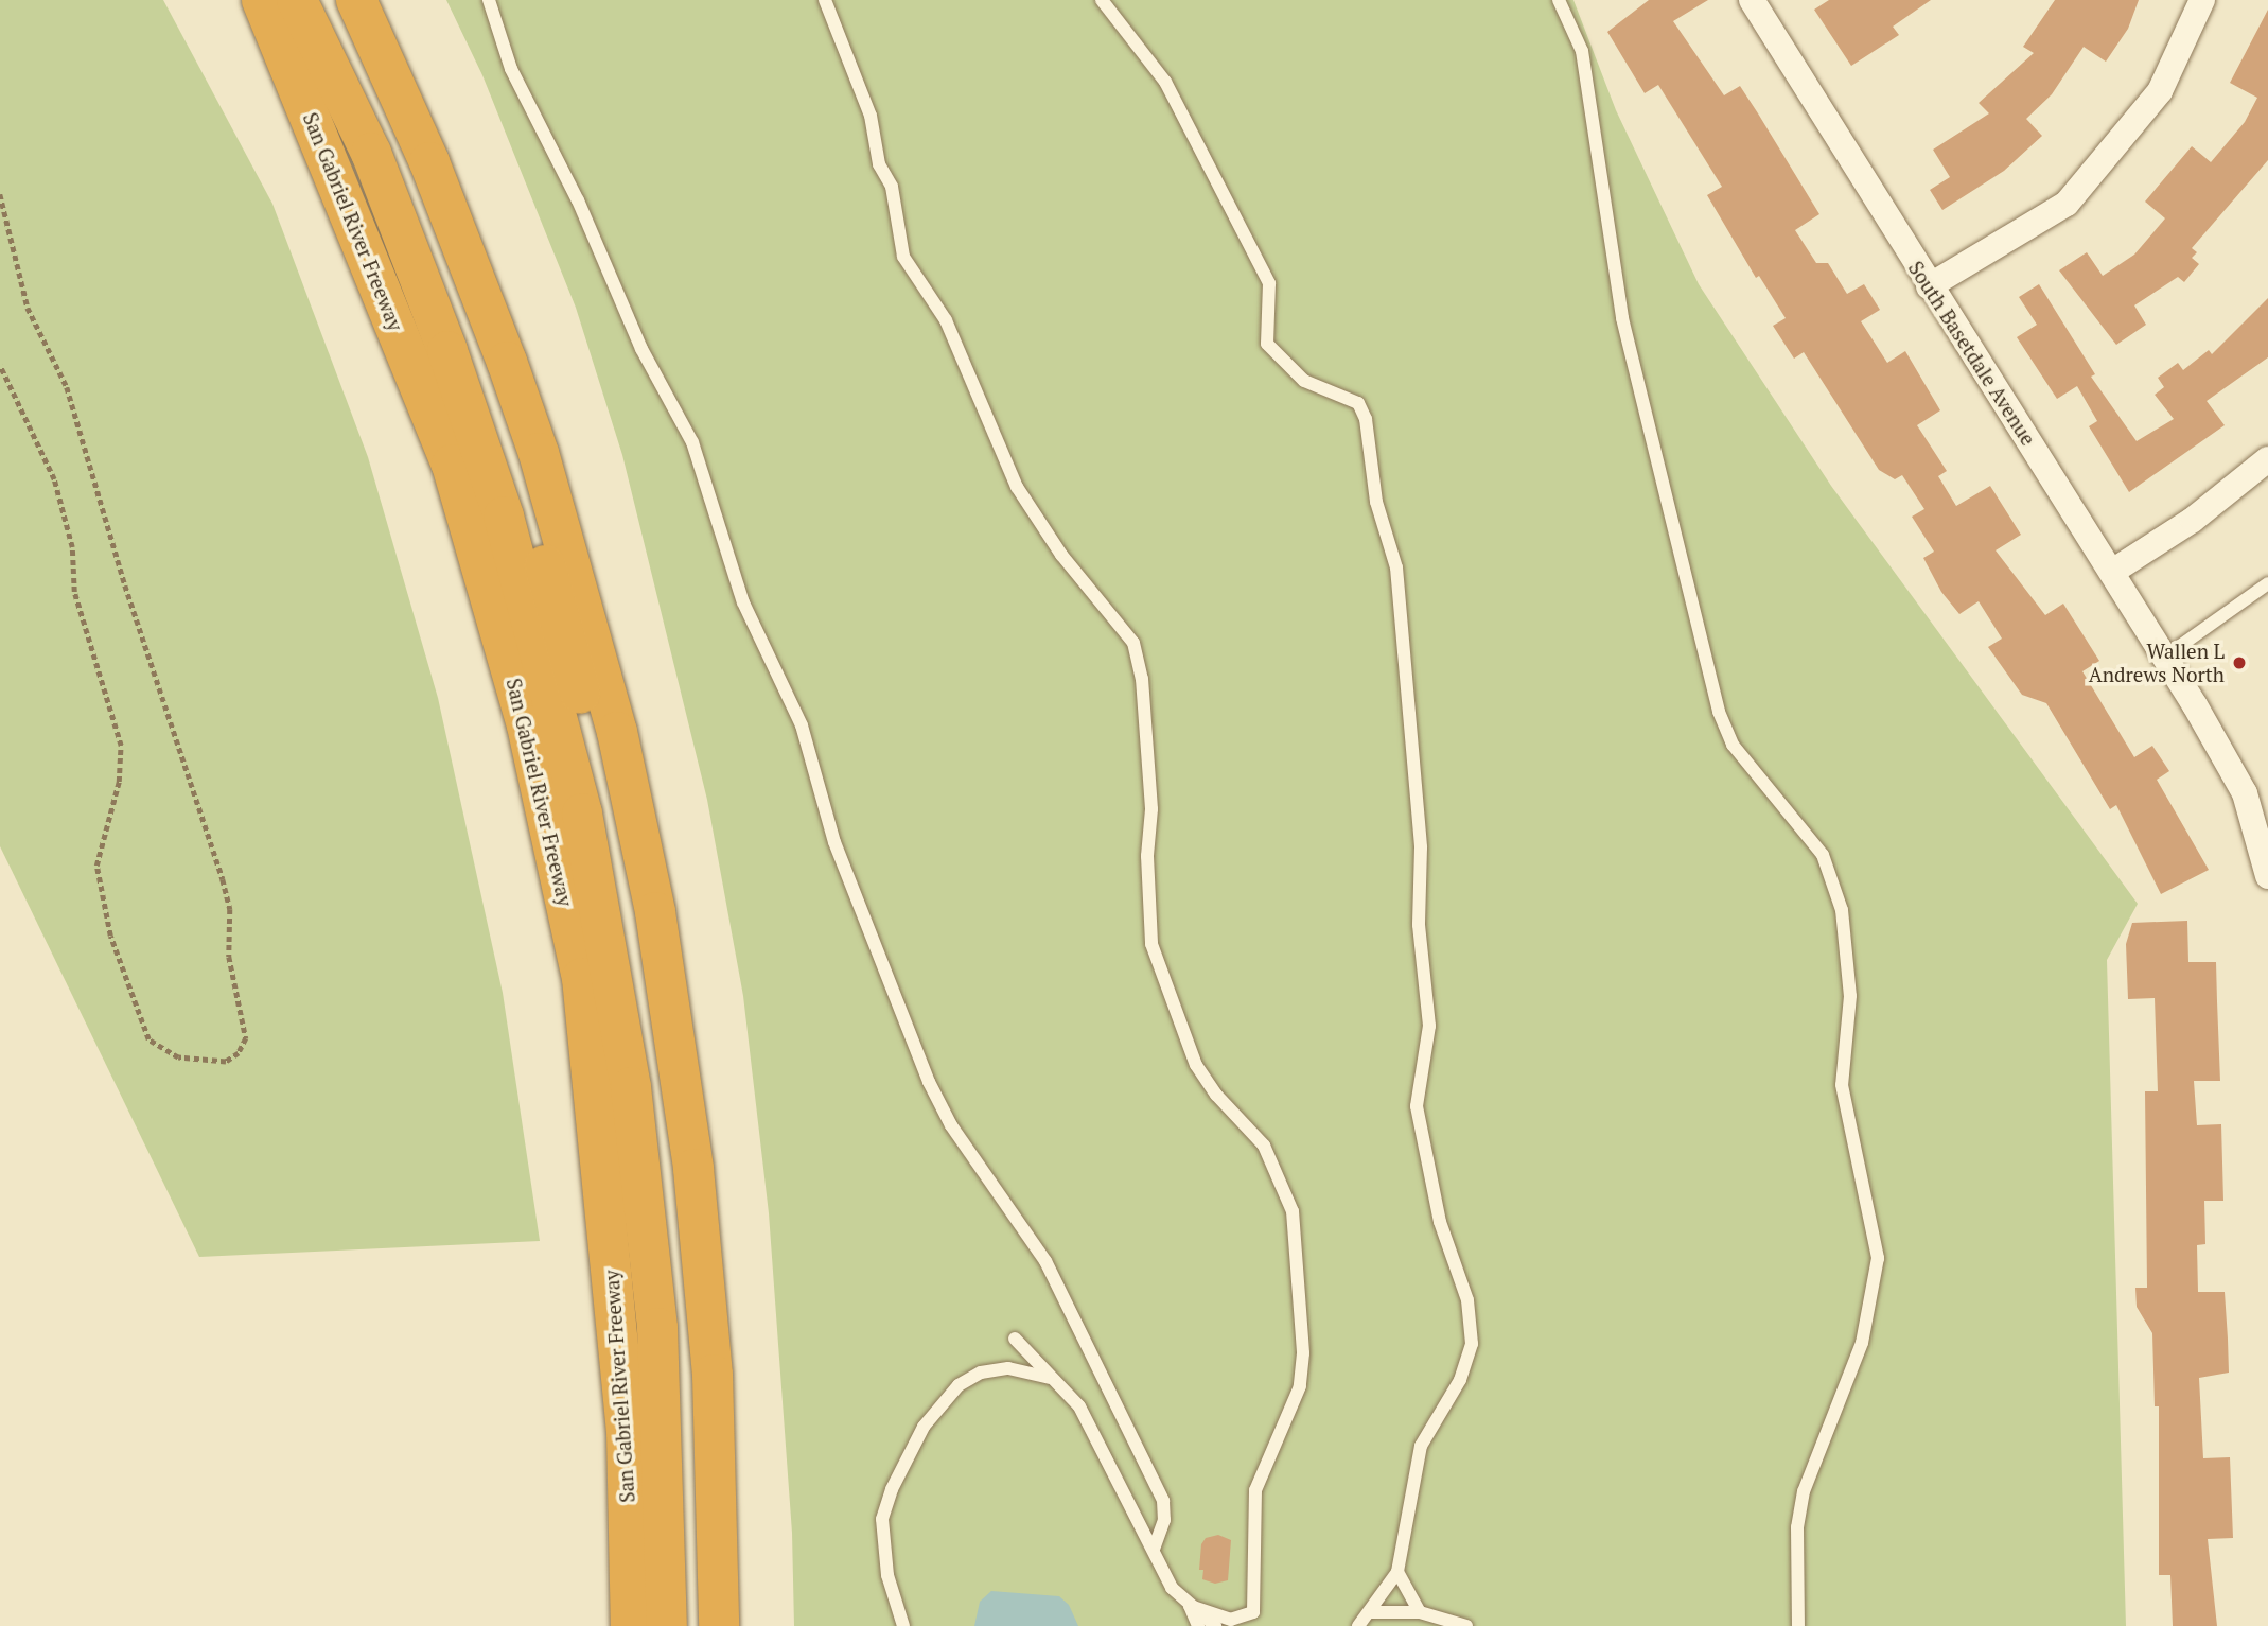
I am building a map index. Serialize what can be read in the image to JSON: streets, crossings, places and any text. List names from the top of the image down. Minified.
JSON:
{"streets":{"highway":["San Gabriel River Freeway"],"street":["South Basetdale Avenue"]},"places":["Wallen L Andrews North"]}
